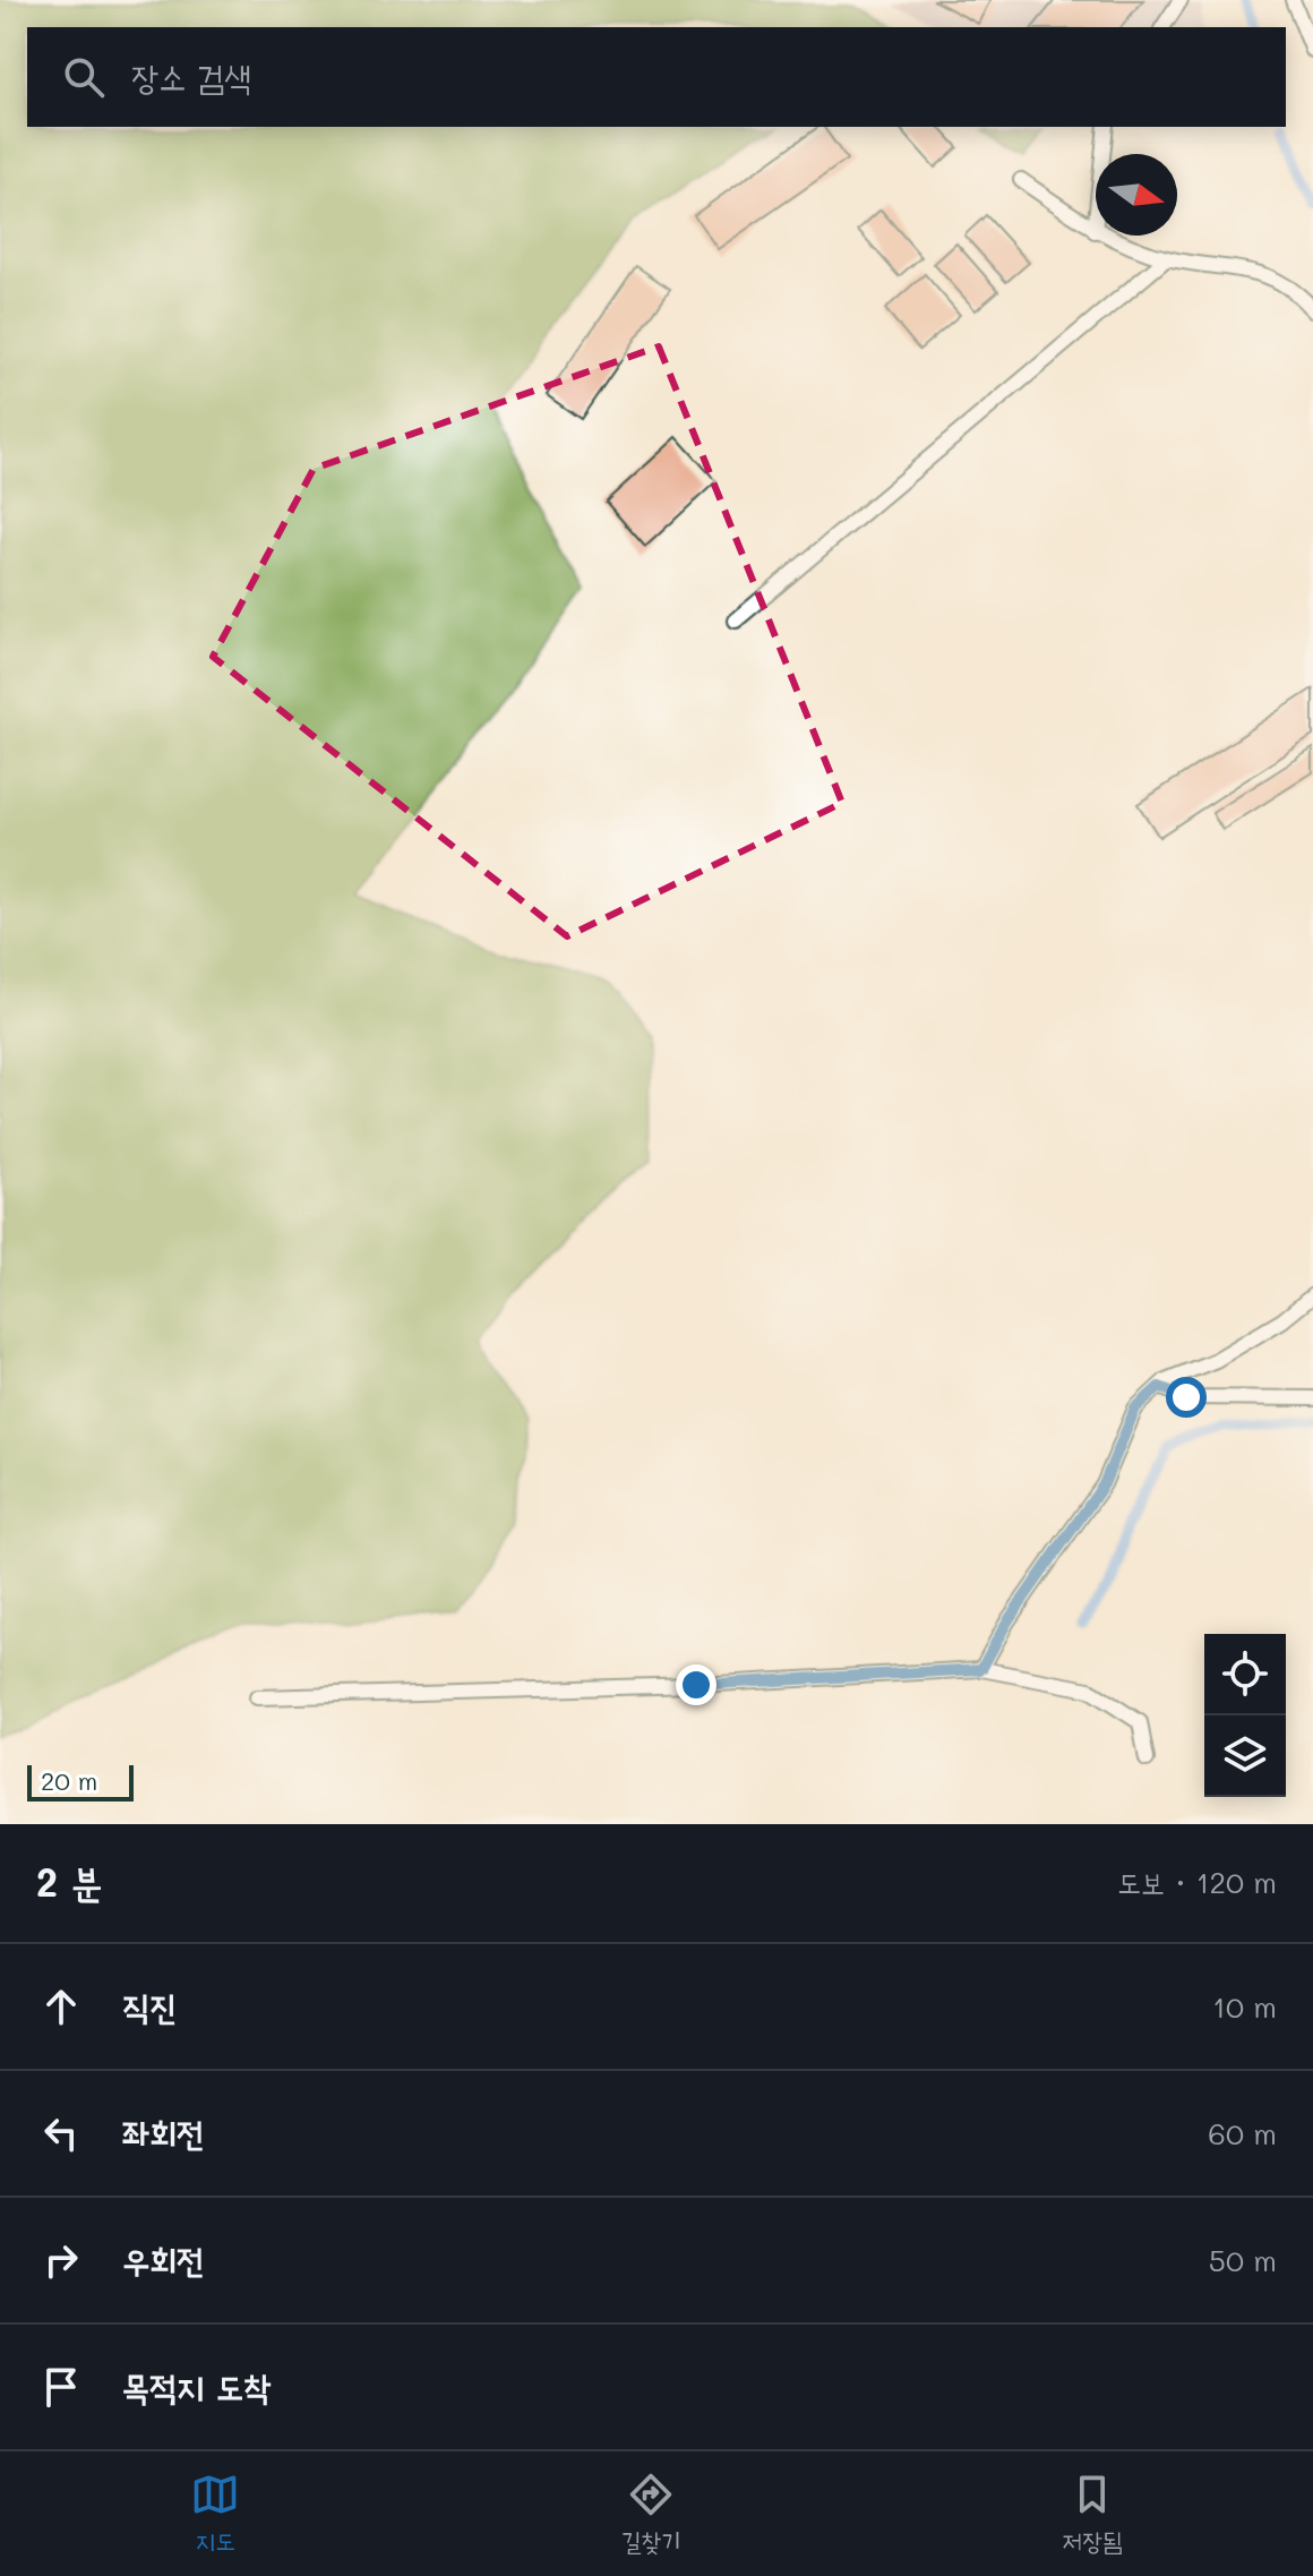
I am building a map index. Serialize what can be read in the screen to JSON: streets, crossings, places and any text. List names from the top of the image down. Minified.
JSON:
{"scale_bar":"20 m","north":"right","page":{"search":"장소 검색","scale":"20 m","heading":["2 분","도보 · 120 m"],"list":[["직진","10 m"],["좌회전","60 m"],["우회전","50 m"],"목적지 도착"],"nav":["지도","길찾기","저장됨"]}}
